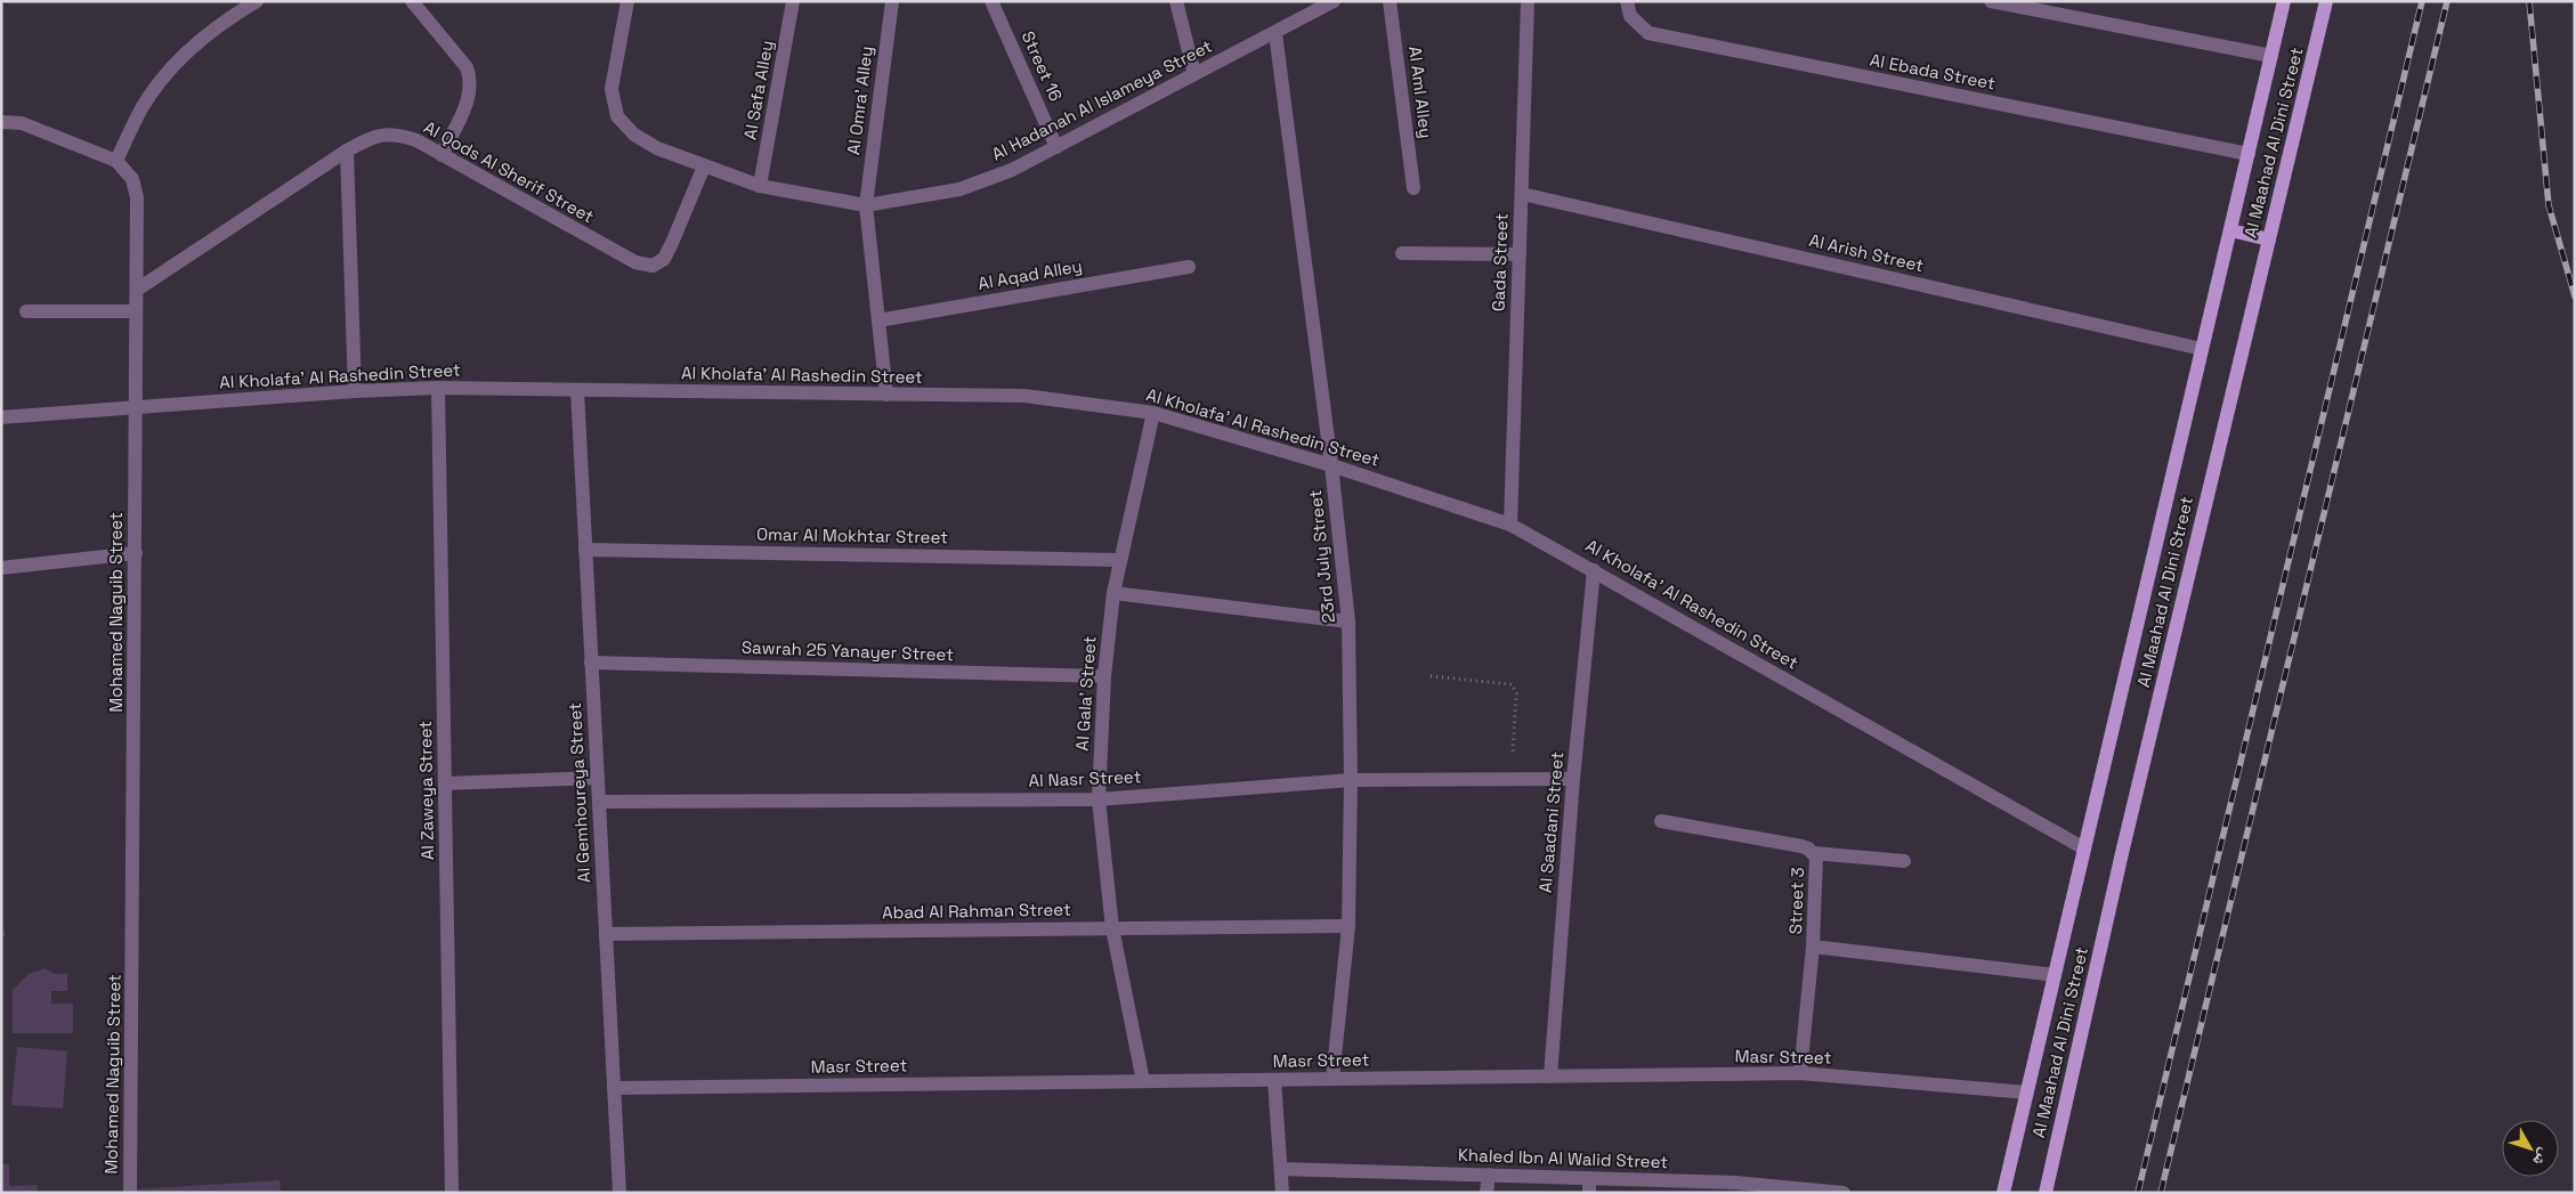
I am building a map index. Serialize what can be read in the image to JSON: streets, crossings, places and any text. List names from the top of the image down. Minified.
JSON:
{"streets":{"main road":["Al Maahad Al Dini Street"],"street":["Street 16","Al Ebada Street","Al Safa Alley","Al Aml Alley","Al Omra' Alley","Al Hadanah Al Islameya Street","Al Qods Al Sherif Street","Al Arish Street","Gada Street","Al Aqad Alley","Al Kholafa' Al Rashedin Street","Omar Al Mokhtar Street","23rd July Street","Mohamed Naguib Street","Sawrah 25 Yanayer Street","Al Gala' Street","Al Nasr Street","Al Zaweya Street","Al Gemhoureya Street","Al Saadani Street","Street 3","Abad Al Rahman Street","Masr Street","Khaled Ibn Al Walid Street"]},"crossings":[["Street 16","Al Hadanah Al Islameya Street"],["Al Ebada Street","Al Maahad Al Dini Street"],["Al Safa Alley","Al Hadanah Al Islameya Street"],["Al Omra' Alley","Al Hadanah Al Islameya Street"],["Al Omra' Alley","Al Aqad Alley"],["Al Omra' Alley","Al Kholafa' Al Rashedin Street"],["Al Hadanah Al Islameya Street","Al Qods Al Sherif Street"],["Al Hadanah Al Islameya Street","23rd July Street"],["Al Maahad Al Dini Street","Al Arish Street"],["Al Maahad Al Dini Street","Al Kholafa' Al Rashedin Street"],["Al Maahad Al Dini Street","Masr Street"],["Al Qods Al Sherif Street","Mohamed Naguib Street"],["Al Arish Street","Gada Street"],["Gada Street","Al Kholafa' Al Rashedin Street"],["Al Kholafa' Al Rashedin Street","23rd July Street"],["Al Kholafa' Al Rashedin Street","Mohamed Naguib Street"],["Al Kholafa' Al Rashedin Street","Al Gala' Street"],["Al Kholafa' Al Rashedin Street","Al Zaweya Street"],["Al Kholafa' Al Rashedin Street","Al Gemhoureya Street"],["Al Kholafa' Al Rashedin Street","Al Saadani Street"],["Omar Al Mokhtar Street","Al Gala' Street"],["Omar Al Mokhtar Street","Al Gemhoureya Street"],["23rd July Street","Al Nasr Street"],["23rd July Street","Abad Al Rahman Street"],["23rd July Street","Masr Street"],["Sawrah 25 Yanayer Street","Al Gala' Street"],["Sawrah 25 Yanayer Street","Al Gemhoureya Street"],["Al Gala' Street","Al Nasr Street"],["Al Gala' Street","Abad Al Rahman Street"],["Al Gala' Street","Masr Street"],["Al Nasr Street","Al Gemhoureya Street"],["Al Nasr Street","Al Saadani Street"],["Al Gemhoureya Street","Abad Al Rahman Street"],["Al Gemhoureya Street","Masr Street"],["Al Saadani Street","Masr Street"],["Street 3","Masr Street"]],"north":"bottom right"}
